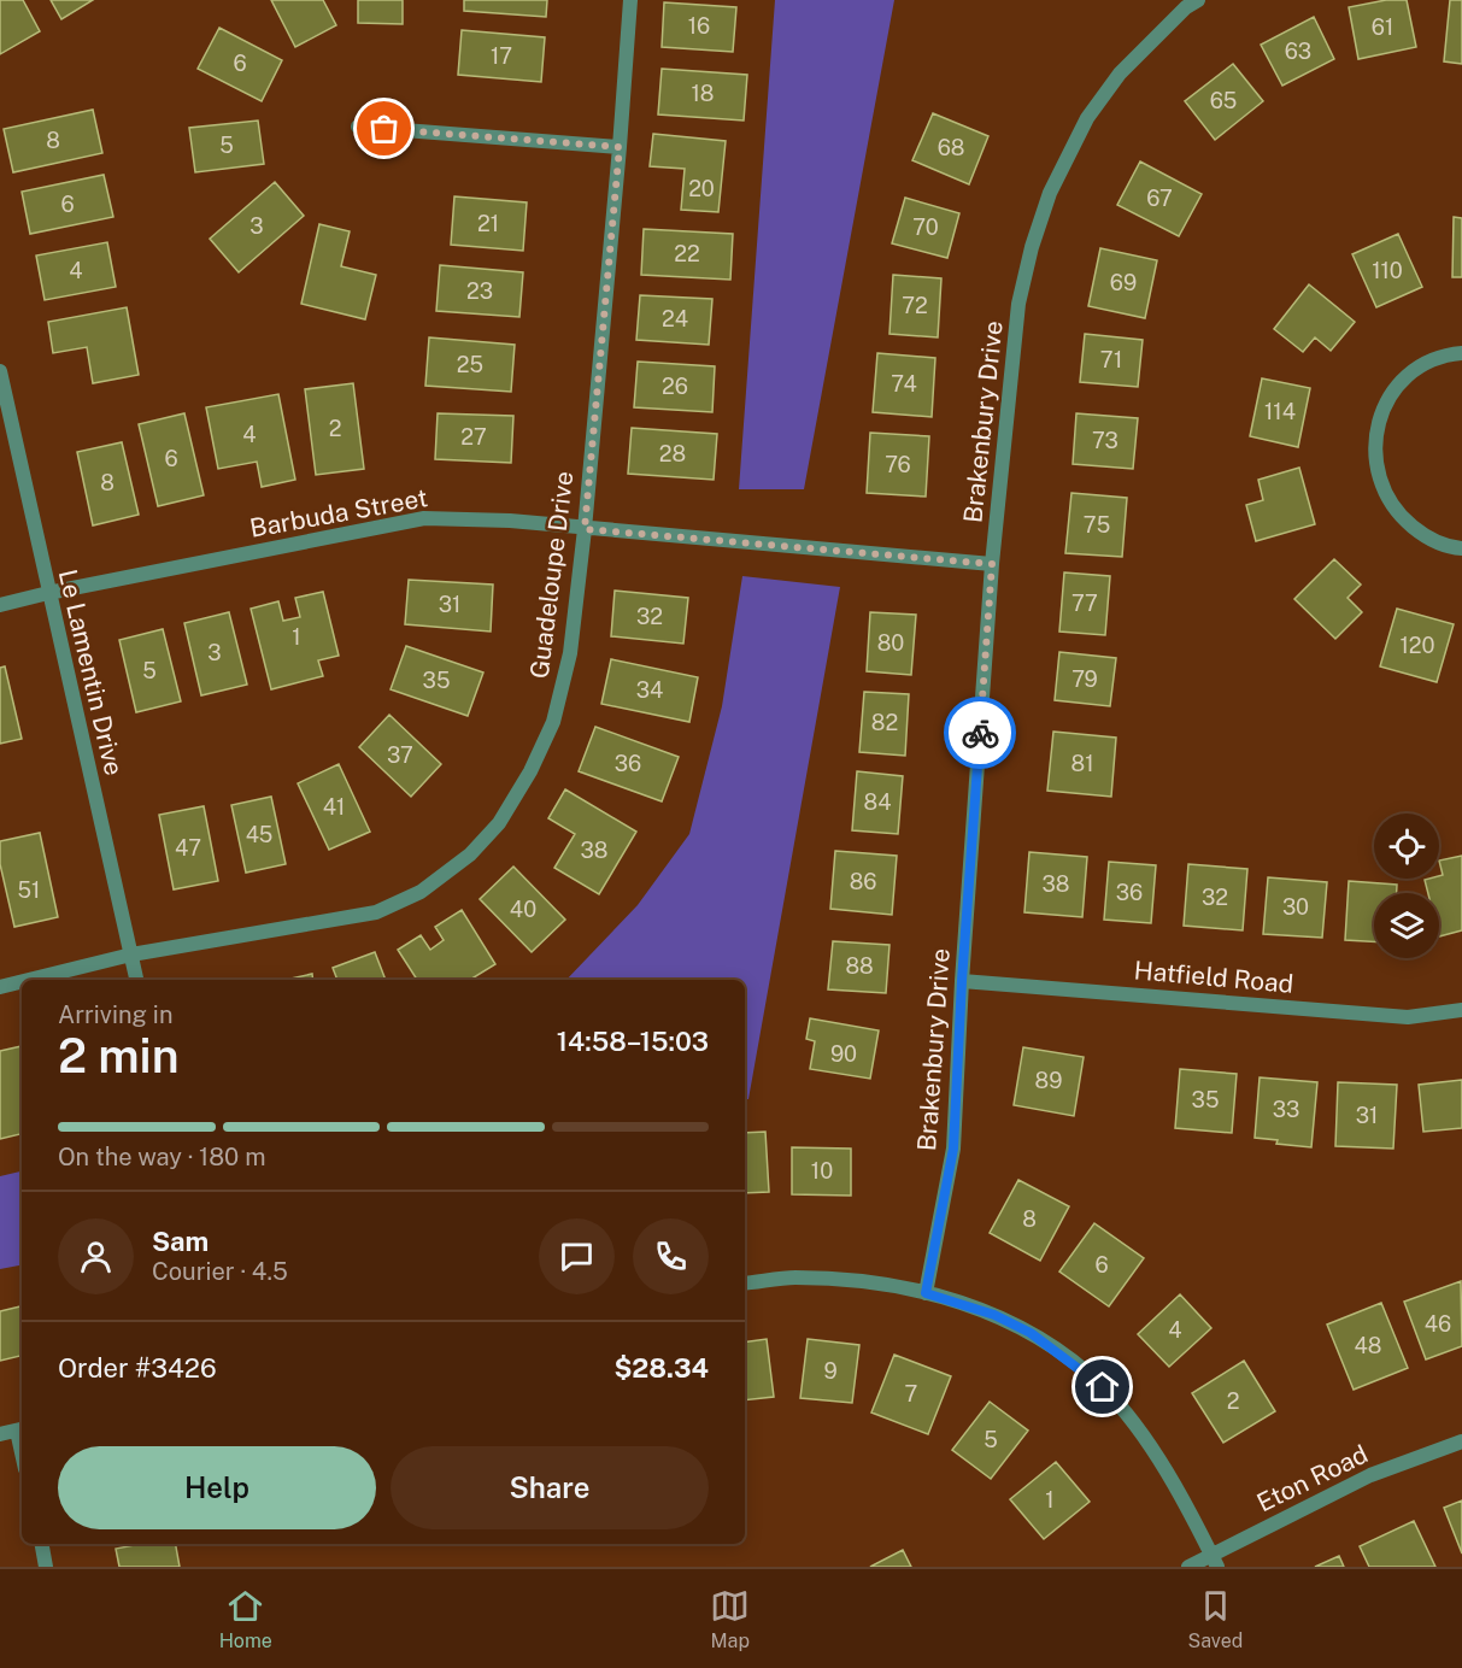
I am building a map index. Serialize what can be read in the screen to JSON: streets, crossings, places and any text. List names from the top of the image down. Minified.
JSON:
{"streets":{"street":["Brakenbury Drive","Barbuda Street","Guadeloupe Drive","Le Lamentin Drive","Hatfield Road","Eton Road"]},"crossings":[["Brakenbury Drive","Barbuda Street"],["Brakenbury Drive","Hatfield Road"],["Barbuda Street","Guadeloupe Drive"],["Barbuda Street","Le Lamentin Drive"],["Guadeloupe Drive","Le Lamentin Drive"]],"house_numbers":["16","61","63","17","6","18","65","8","5","68","20","67","6","21","3","70","22","4","110","69","23","72","24","71","25","74","26","114","2","4","27","73","28","6","76","8","75","77","31","32","1","80","120","3","5","79","35","34","82","37","36","81","84","41","45","47","38","86","38","51","36","32","30","40","88","90","89","35","33","31","10","8","6","46","4","48","9","7","2","5","1"],"page":{"heading":["2 min","Arriving in","14:58–15:03"],"panel":["Sam","Courier · 4.5","Order #3426","$28.34"],"bar":"On the way · 180 m","buttons":["Help","Share"],"tabs":["Home","Map","Saved"]}}
